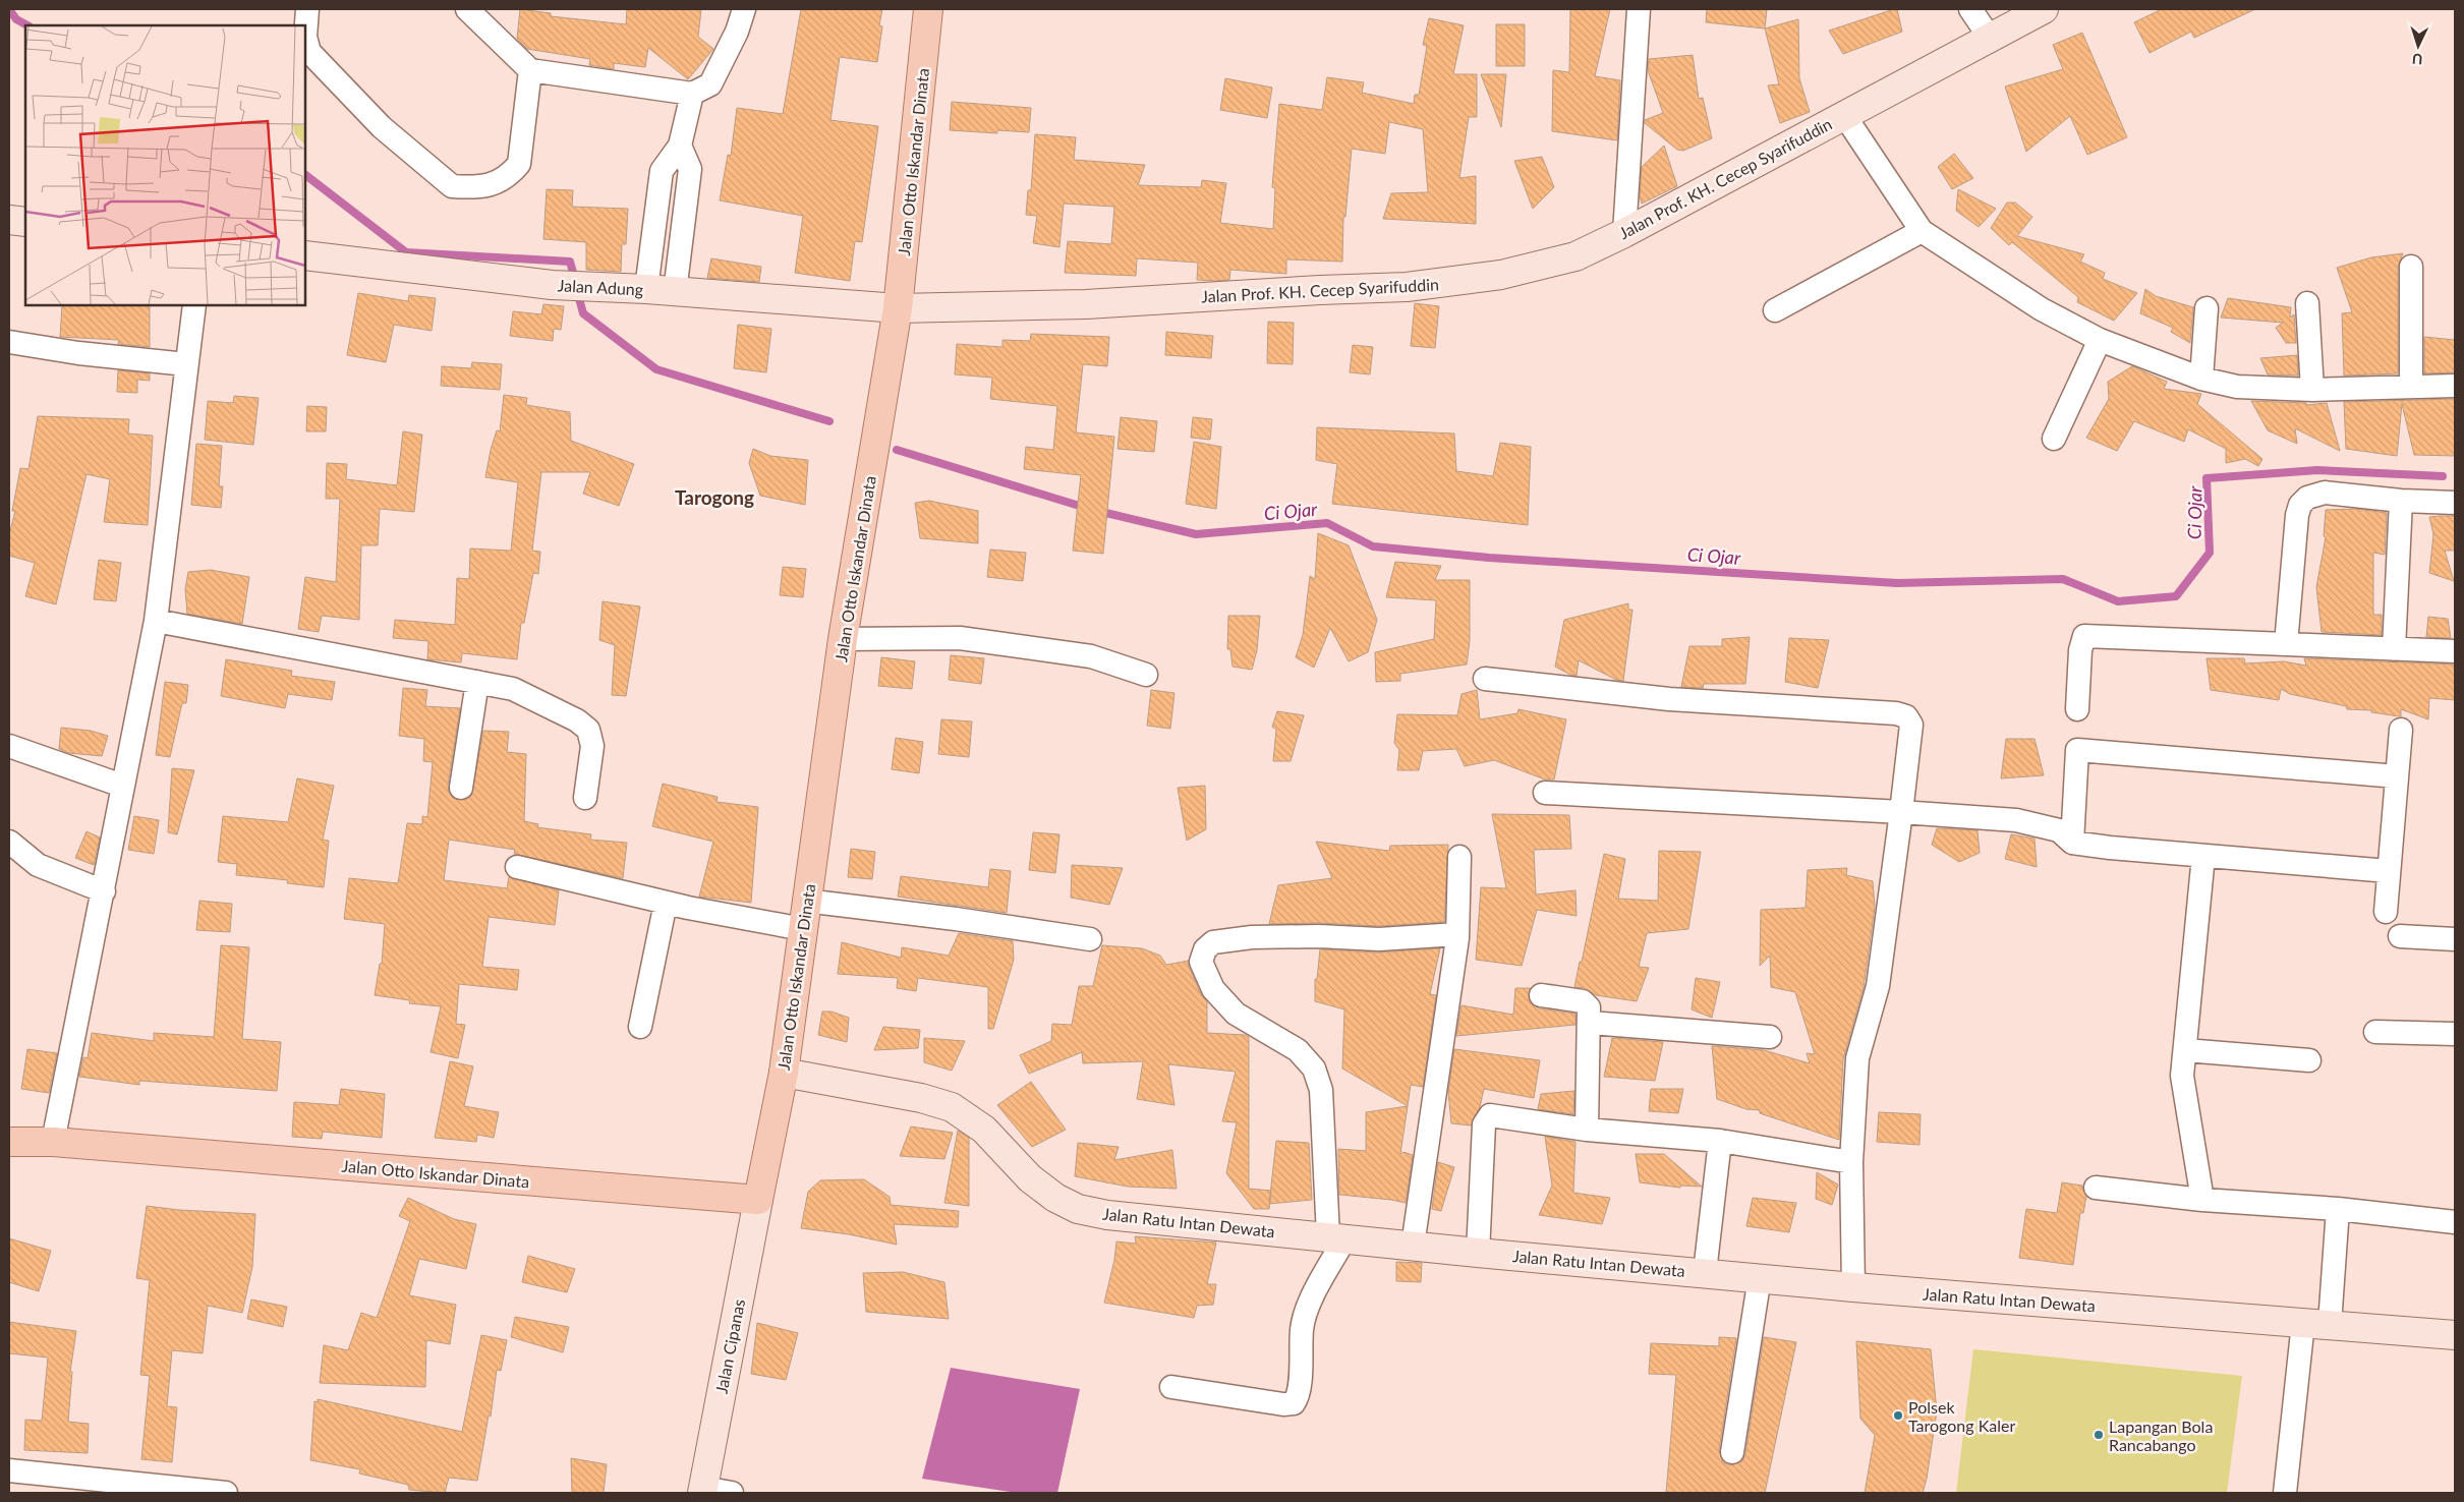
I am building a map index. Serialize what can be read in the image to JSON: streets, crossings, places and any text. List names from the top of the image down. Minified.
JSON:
{"streets":{"main road":["Jalan Otto Iskandar Dinata"],"street":["Jalan Prof. KH. Cecep Syarifuddin","Jalan Adung","Jalan Ratu Intan Dewata","Jalan Cipanas"]},"crossings":[["Jalan Otto Iskandar Dinata","Jalan Prof. KH. Cecep Syarifuddin"],["Jalan Otto Iskandar Dinata","Jalan Adung"],["Jalan Otto Iskandar Dinata","Jalan Ratu Intan Dewata"],["Jalan Otto Iskandar Dinata","Jalan Cipanas"],["Jalan Prof. KH. Cecep Syarifuddin","Jalan Adung"]],"districts":["Tarogong"],"water":["Ci Ojar"],"places":["Polsek Tarogong Kaler","Lapangan Bola Rancabango"],"north":"bottom"}
